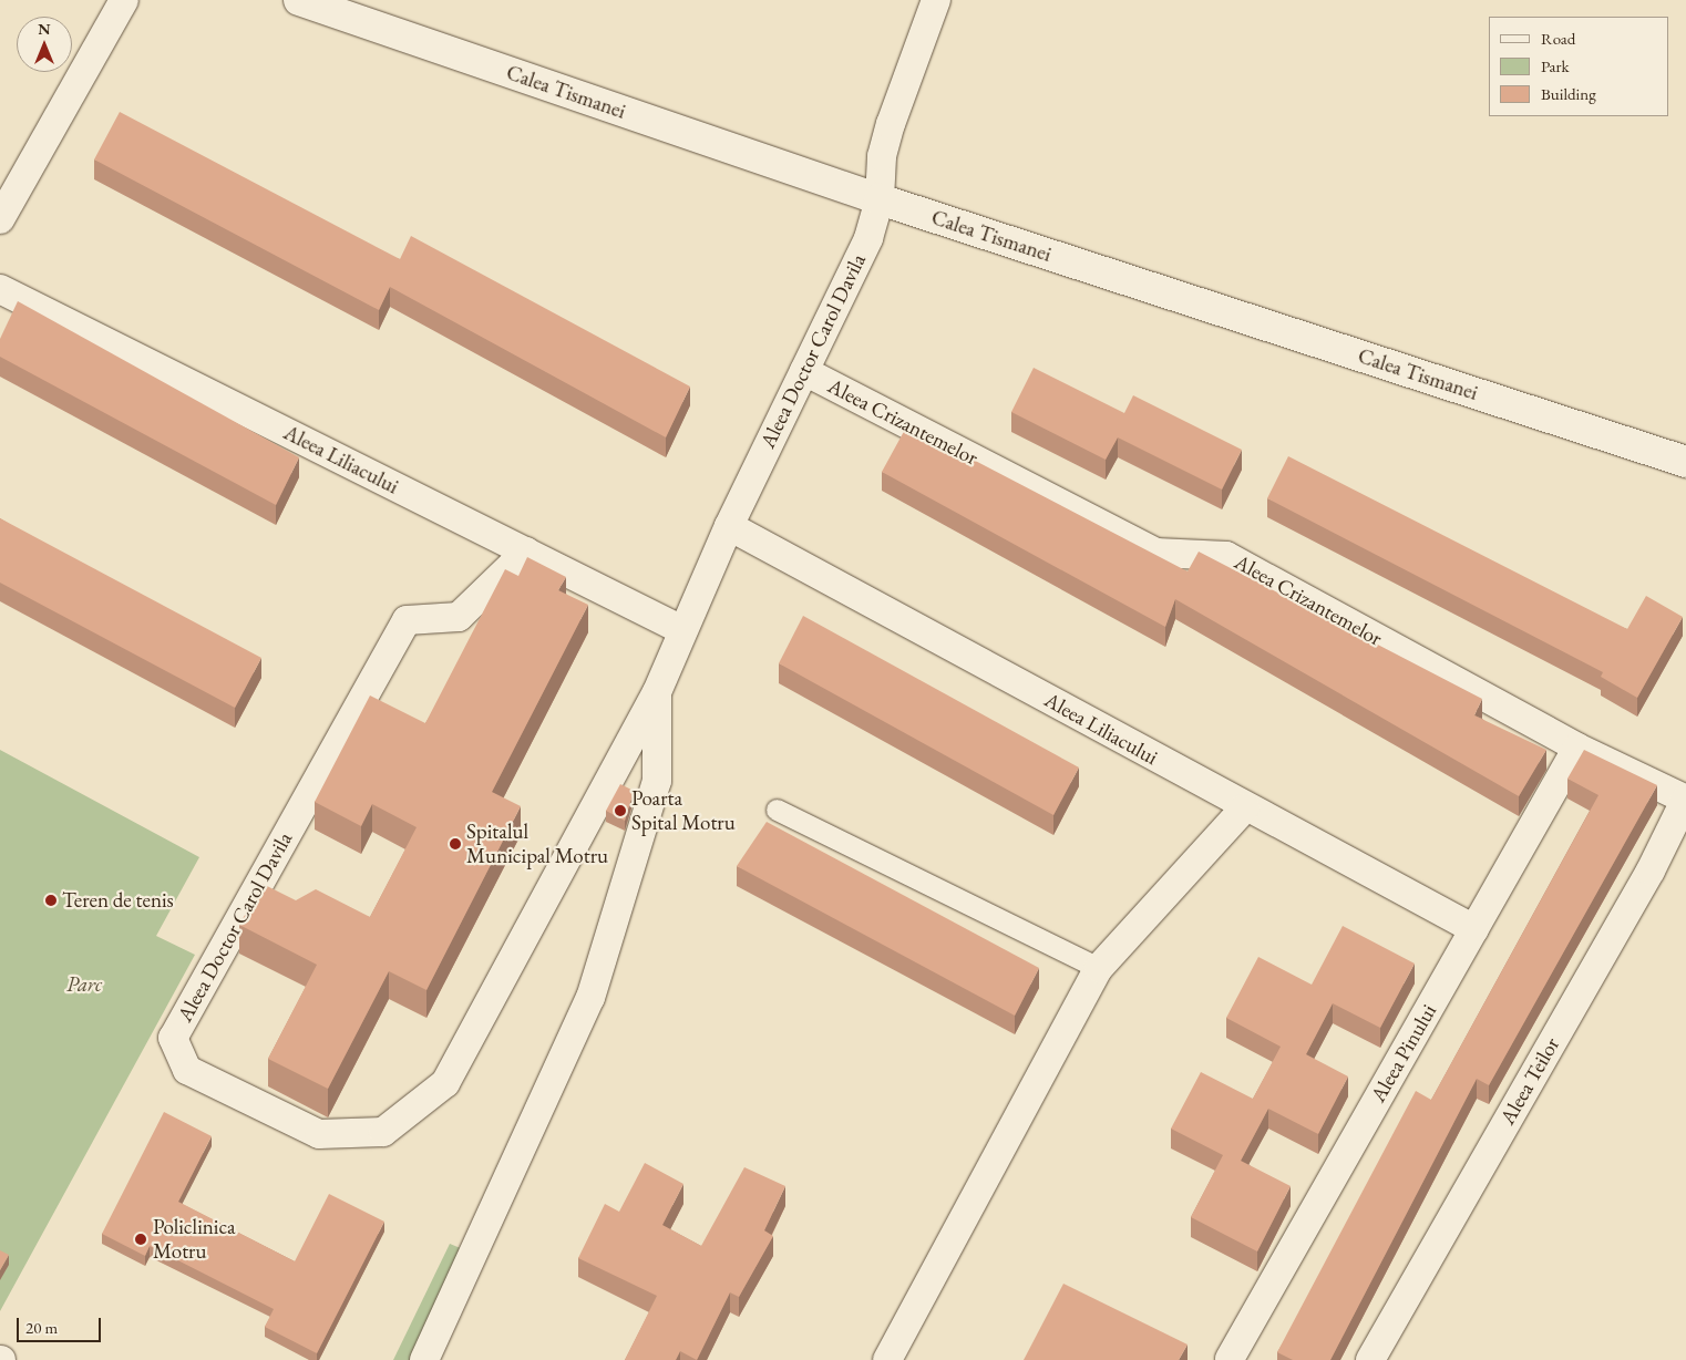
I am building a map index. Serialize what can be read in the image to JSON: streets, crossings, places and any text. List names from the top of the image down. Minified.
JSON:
{"streets":{"main road":["Calea Tismanei"],"street":["Aleea Doctor Carol Davila","Aleea Crizantemelor","Aleea Liliacului","Aleea Pinului","Aleea Teilor"]},"crossings":[["Calea Tismanei","Aleea Doctor Carol Davila"],["Aleea Doctor Carol Davila","Aleea Crizantemelor"],["Aleea Doctor Carol Davila","Aleea Liliacului"],["Aleea Crizantemelor","Aleea Pinului"],["Aleea Crizantemelor","Aleea Teilor"],["Aleea Liliacului","Aleea Pinului"]],"parks":["Parc"],"places":["Poarta Spital Motru","Spitalul Municipal Motru","Teren de tenis","Policlinica Motru"],"legend":["Road","Park","Building"],"scale_bar":"20 m","north":"top"}
